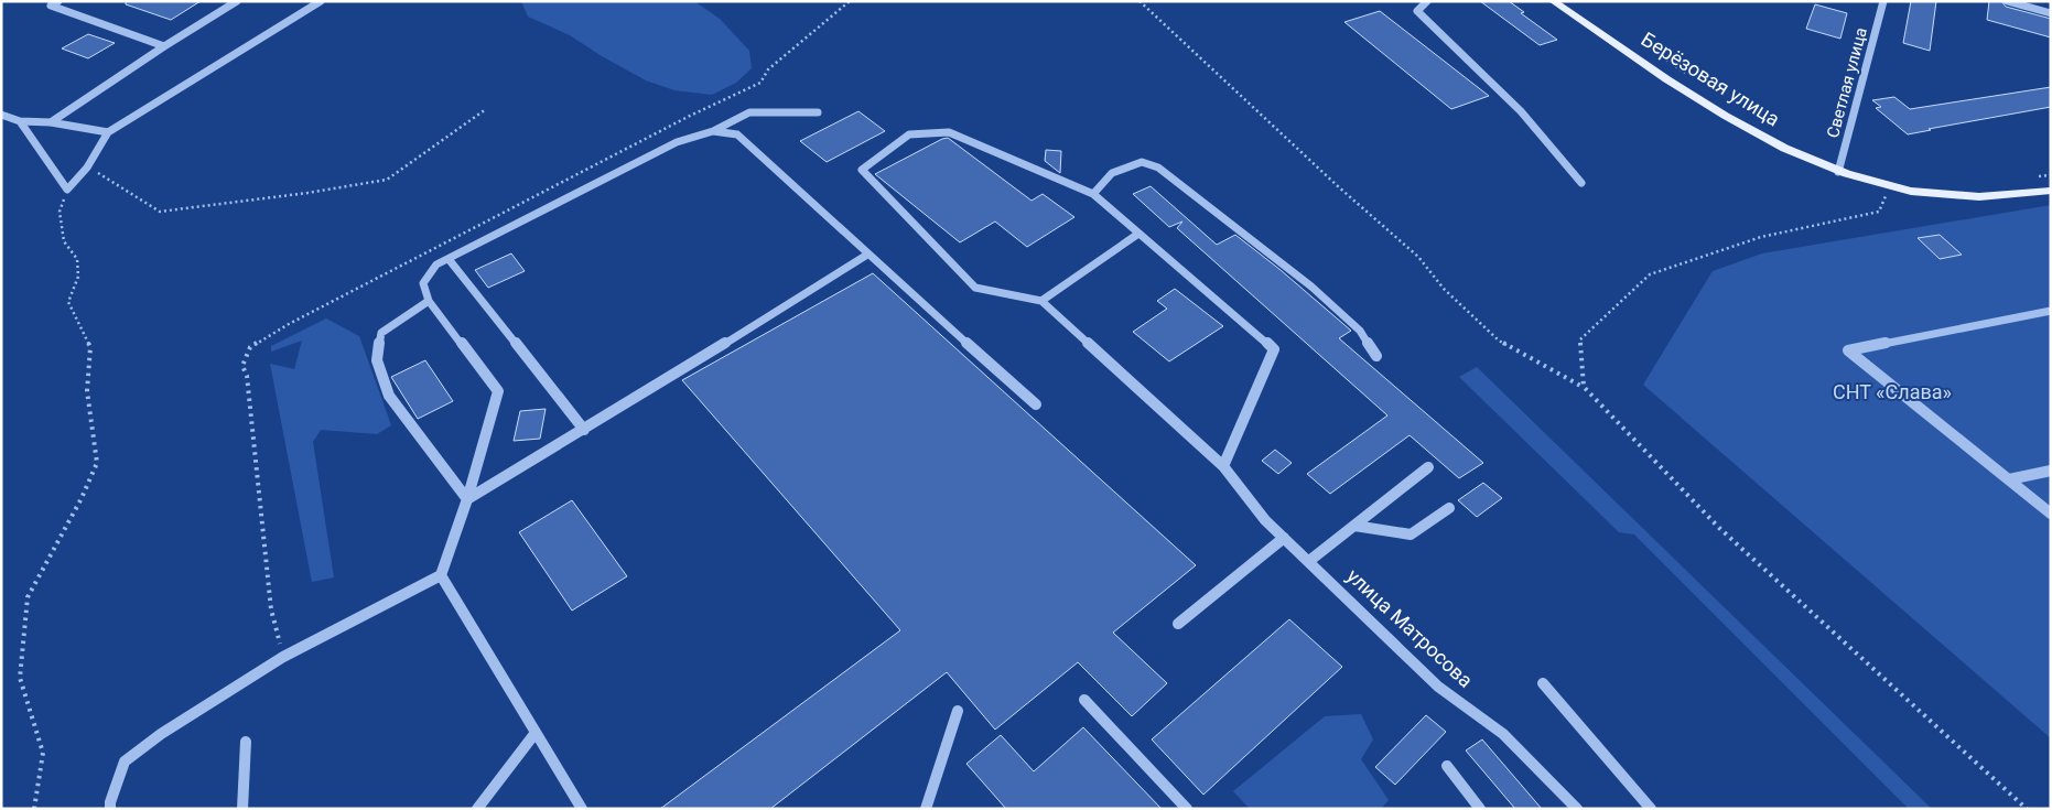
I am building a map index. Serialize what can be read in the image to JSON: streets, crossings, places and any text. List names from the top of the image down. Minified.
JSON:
{"streets":{"main road":["Берёзовая улица"],"street":["Светлая улица","улица Матросова"]},"crossings":[["Берёзовая улица","Светлая улица"]],"parks":["СНТ «Слава»"]}
